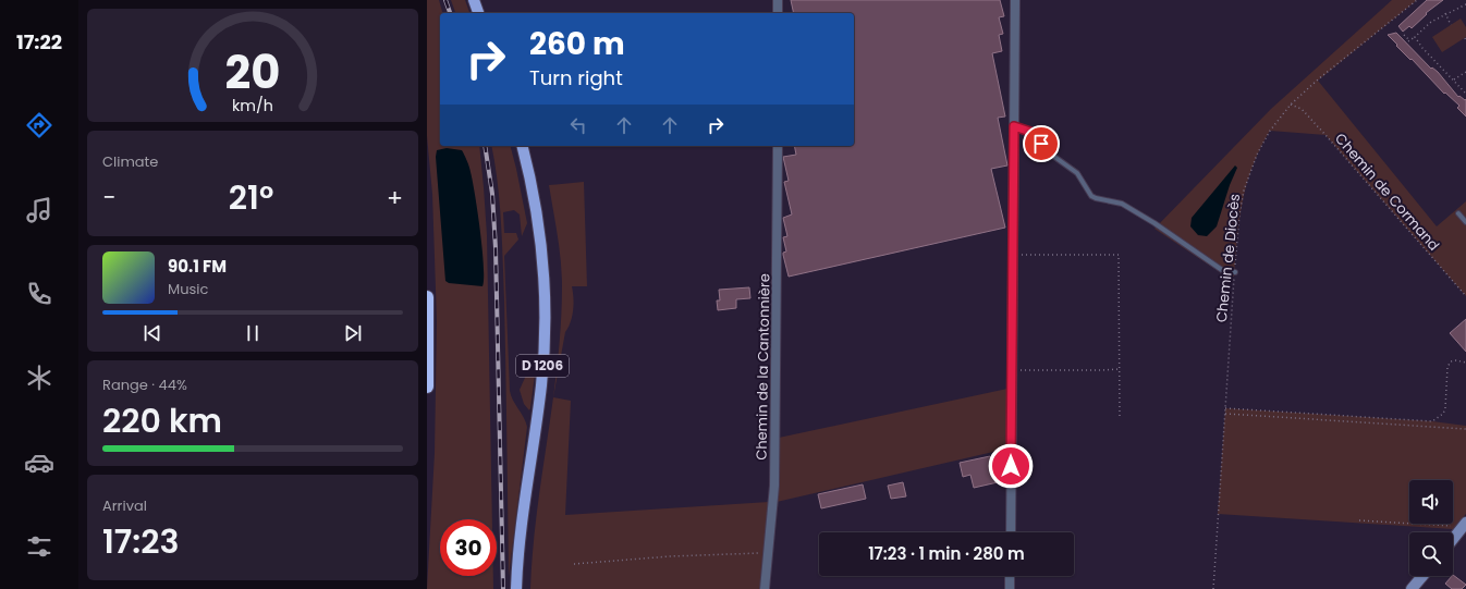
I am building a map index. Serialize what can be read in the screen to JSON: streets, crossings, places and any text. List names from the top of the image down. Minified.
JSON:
{"streets":{"main road":["D 1206"],"street":["Chemin de la Cantonnière"],"path":["Chemin de Cormand","Chemin de Diocès"]},"crossings":[["Chemin de Cormand","Chemin de Diocès"]],"page":{"tabs":"17:22","turn":["260 m","Turn right"],"tile":["Climate",["Range · 44%","220 km"],["Arrival","17:23"]],"heat":["−","21°","+"],"song":["90.1 FM","Music"],"limit":"30","trip":"17:23 · 1 min · 280 m","gauge":["20","km/h"]}}
